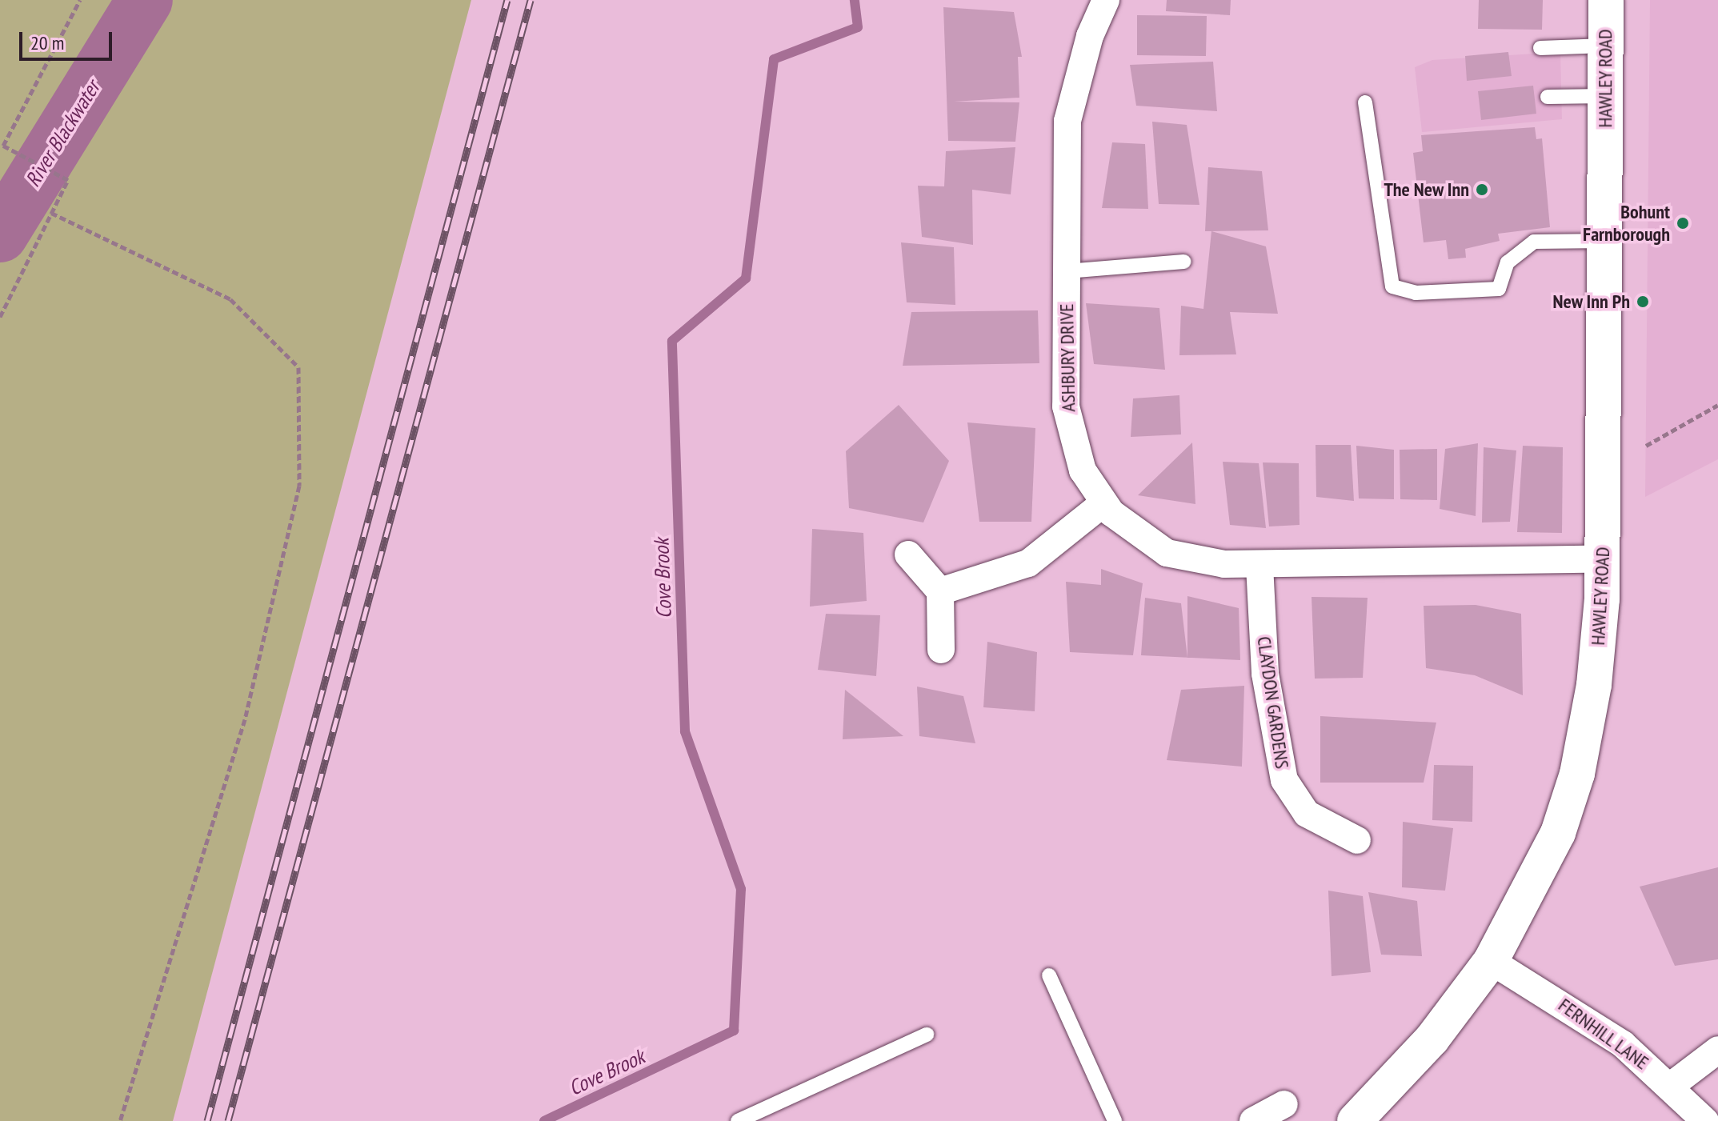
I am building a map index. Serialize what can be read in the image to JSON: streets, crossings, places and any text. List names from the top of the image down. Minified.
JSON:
{"streets":{"main road":["HAWLEY ROAD"],"street":["ASHBURY DRIVE","CLAYDON GARDENS","FERNHILL LANE"]},"crossings":[["HAWLEY ROAD","ASHBURY DRIVE"],["HAWLEY ROAD","FERNHILL LANE"],["ASHBURY DRIVE","CLAYDON GARDENS"]],"water":["River Blackwater","Cove Brook"],"places":["The New Inn","Bohunt Farnborough","New Inn Ph"],"scale_bar":"20 m"}
